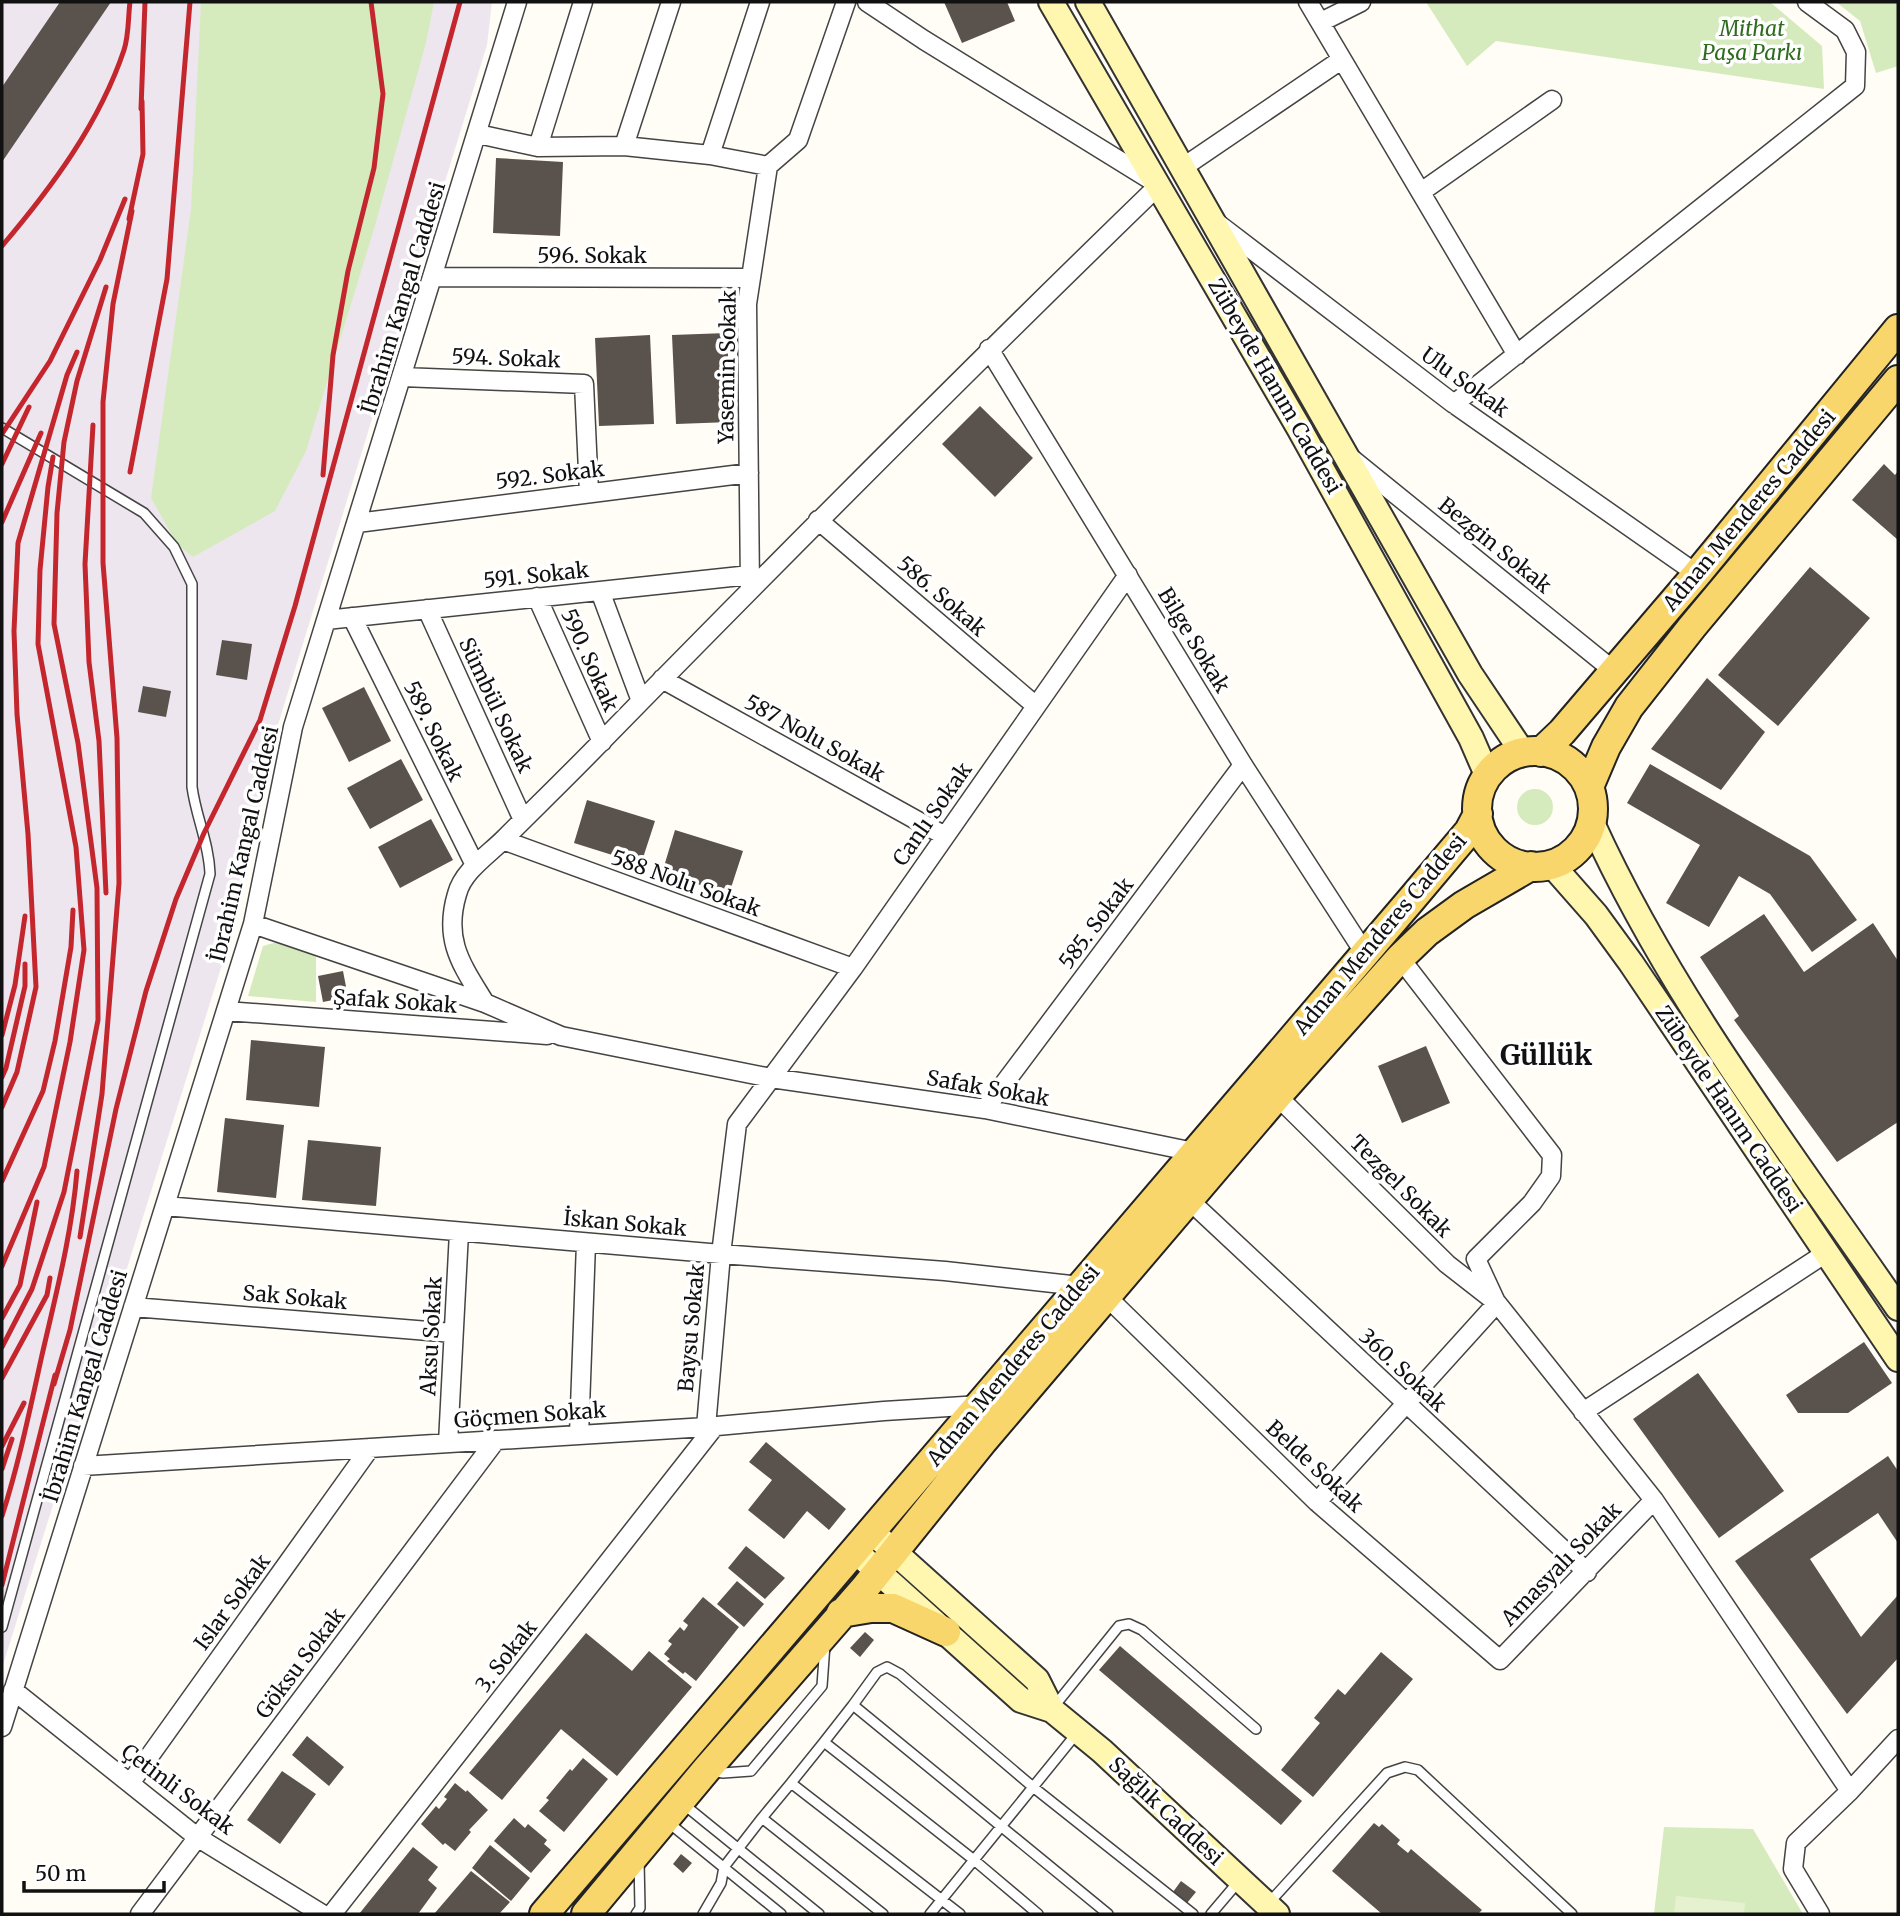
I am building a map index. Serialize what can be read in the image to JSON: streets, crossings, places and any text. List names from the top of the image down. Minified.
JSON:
{"streets":{"main road":["Zübeyde Hanım Caddesi","Adnan Menderes Caddesi","Sağlık Caddesi"],"street":["596. Sokak","İbrahim Kangal Caddesi","594. Sokak","Yasemin Sokak","Ulu Sokak","592. Sokak","Bezgin Sokak","591. Sokak","586. Sokak","Bilge Sokak","590. Sokak","Sümbül Sokak","589. Sokak","587 Nolu Sokak","Canlı Sokak","588 Nolu Sokak","585. Sokak","Şafak Sokak","Safak Sokak","Tezgel Sokak","İskan Sokak","Sak Sokak","Baysu Sokak","Aksu Sokak","360. Sokak","Göçmen Sokak","Belde Sokak","Amasyalı Sokak","Islar Sokak","3. Sokak","Göksu Sokak","Çetinli Sokak"]},"crossings":[["596. Sokak","İbrahim Kangal Caddesi"],["596. Sokak","Yasemin Sokak"],["İbrahim Kangal Caddesi","594. Sokak"],["İbrahim Kangal Caddesi","592. Sokak"],["İbrahim Kangal Caddesi","591. Sokak"],["İbrahim Kangal Caddesi","Şafak Sokak"],["İbrahim Kangal Caddesi","İskan Sokak"],["İbrahim Kangal Caddesi","Sak Sokak"],["İbrahim Kangal Caddesi","Göçmen Sokak"],["İbrahim Kangal Caddesi","Çetinli Sokak"],["594. Sokak","592. Sokak"],["Yasemin Sokak","592. Sokak"],["Yasemin Sokak","591. Sokak"],["Ulu Sokak","Zübeyde Hanım Caddesi"],["Ulu Sokak","Adnan Menderes Caddesi"],["Zübeyde Hanım Caddesi","Adnan Menderes Caddesi"],["Zübeyde Hanım Caddesi","Bezgin Sokak"],["Adnan Menderes Caddesi","Bezgin Sokak"],["Adnan Menderes Caddesi","Bilge Sokak"],["Adnan Menderes Caddesi","Safak Sokak"],["Adnan Menderes Caddesi","Tezgel Sokak"],["Adnan Menderes Caddesi","İskan Sokak"],["Adnan Menderes Caddesi","360. Sokak"],["Adnan Menderes Caddesi","Göçmen Sokak"],["Adnan Menderes Caddesi","Belde Sokak"],["Adnan Menderes Caddesi","Sağlık Caddesi"],["591. Sokak","590. Sokak"],["591. Sokak","Sümbül Sokak"],["591. Sokak","589. Sokak"],["586. Sokak","Canlı Sokak"],["Bilge Sokak","Canlı Sokak"],["Bilge Sokak","585. Sokak"],["587 Nolu Sokak","Canlı Sokak"],["Canlı Sokak","588 Nolu Sokak"],["Canlı Sokak","Şafak Sokak"],["Canlı Sokak","Safak Sokak"],["Canlı Sokak","Baysu Sokak"],["585. Sokak","Safak Sokak"],["Şafak Sokak","Safak Sokak"],["Şafak Sokak","Baysu Sokak"],["Safak Sokak","Baysu Sokak"],["İskan Sokak","Baysu Sokak"],["İskan Sokak","Aksu Sokak"],["Sak Sokak","Aksu Sokak"],["Baysu Sokak","Göçmen Sokak"],["Baysu Sokak","3. Sokak"],["Aksu Sokak","Göçmen Sokak"],["360. Sokak","Amasyalı Sokak"],["Göçmen Sokak","Islar Sokak"],["Göçmen Sokak","3. Sokak"],["Göçmen Sokak","Göksu Sokak"],["Belde Sokak","Amasyalı Sokak"],["Islar Sokak","Çetinli Sokak"],["Göksu Sokak","Çetinli Sokak"]],"districts":["Güllük"],"parks":["Mithat Paşa Parkı"],"scale_bar":"50 m"}
